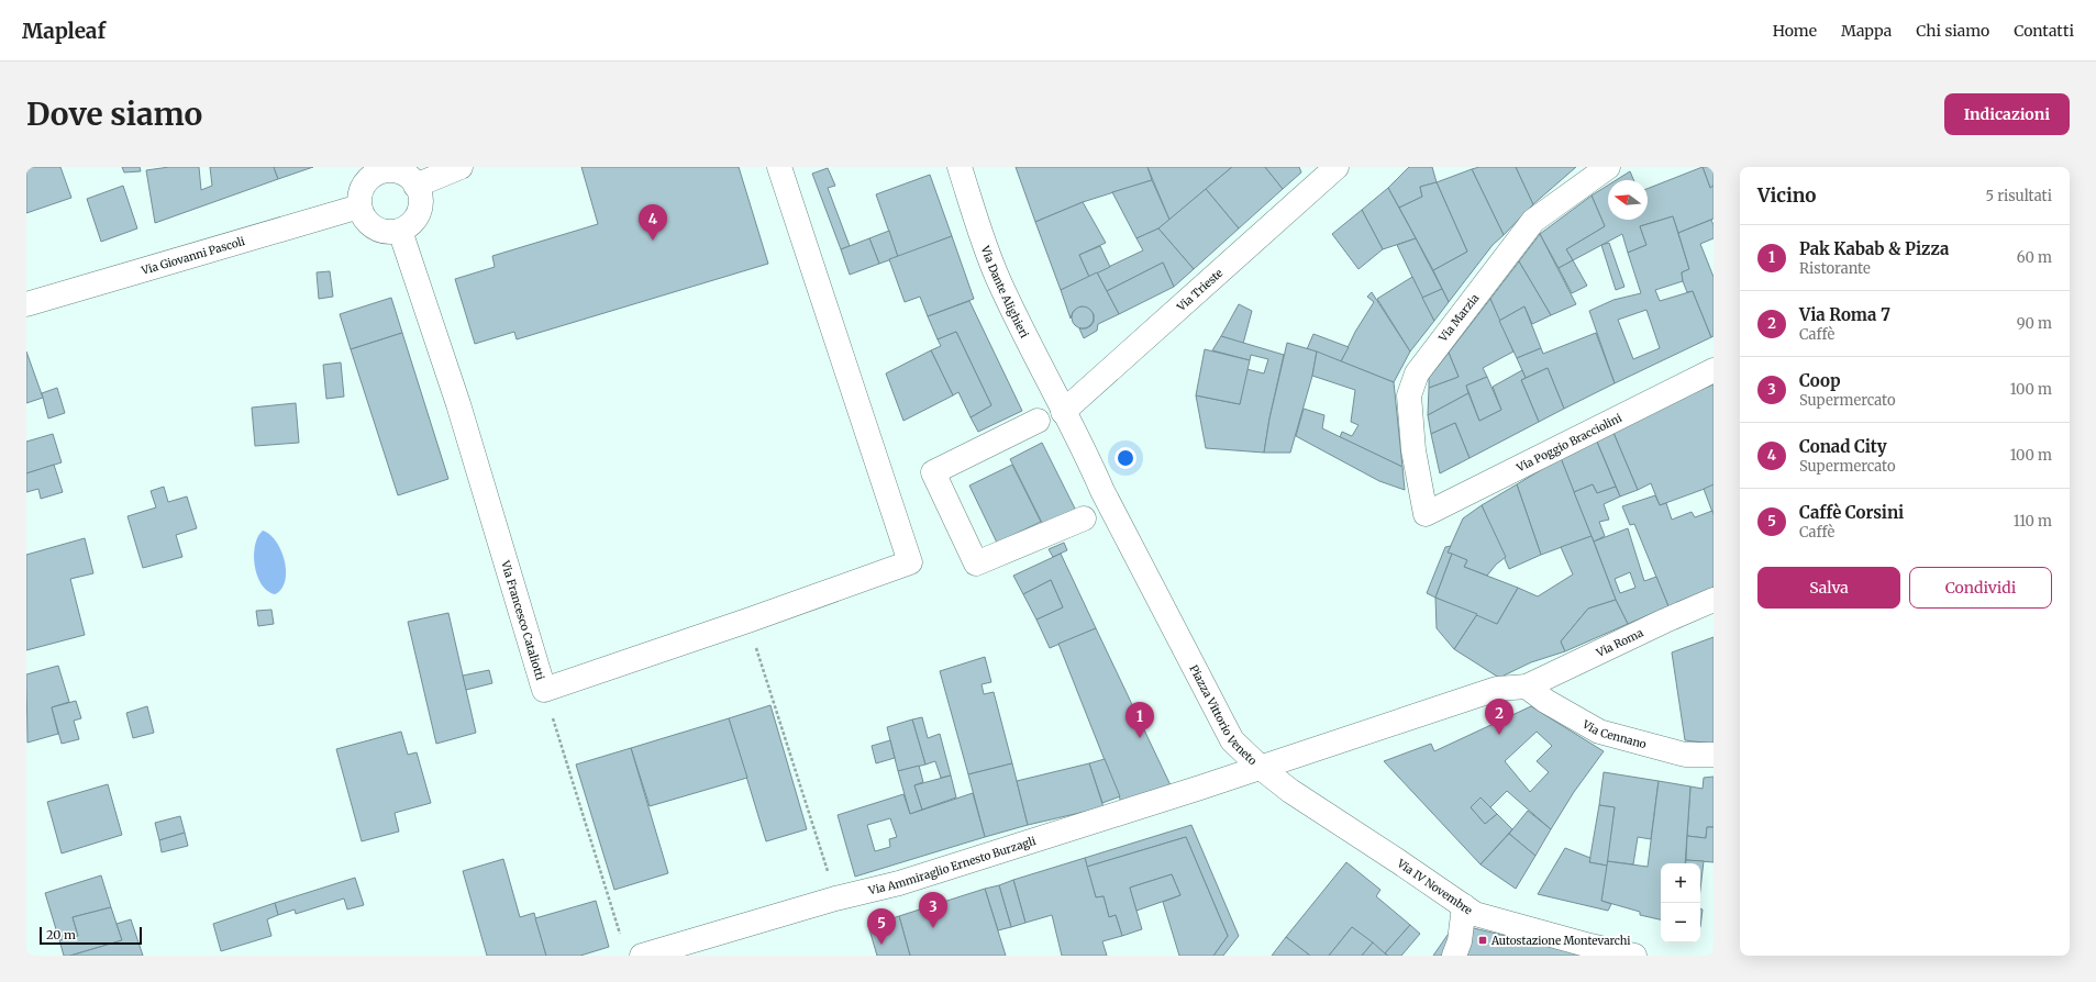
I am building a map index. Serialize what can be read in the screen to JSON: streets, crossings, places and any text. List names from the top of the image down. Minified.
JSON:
{"streets":{"street":["Via Giovanni Pascoli","Via Trieste","Via Dante Alighieri","Via Marzia","Via Poggio Bracciolini","Via Francesco Cataliotti","Via Roma","Piazza Vittorio Veneto","Via Cennano","Via Ammiraglio Ernesto Burzagli","Via IV Novembre"]},"crossings":[["Via Giovanni Pascoli","Via Francesco Cataliotti"],["Via Trieste","Via Dante Alighieri"],["Via Trieste","Piazza Vittorio Veneto"],["Via Dante Alighieri","Piazza Vittorio Veneto"],["Via Marzia","Via Poggio Bracciolini"],["Via Roma","Piazza Vittorio Veneto"],["Via Roma","Via Cennano"],["Piazza Vittorio Veneto","Via Cennano"],["Piazza Vittorio Veneto","Via Ammiraglio Ernesto Burzagli"],["Piazza Vittorio Veneto","Via IV Novembre"],["Via Ammiraglio Ernesto Burzagli","Via IV Novembre"]],"places":{"transit":["Autostazione Montevarchi"]},"scale_bar":"20 m","north":"left","page":{"header":"Mapleaf","nav":["Home","Mappa","Chi siamo","Contatti"],"buttons":["Indicazioni",["Salva","Condividi"]],"title":"Dove siamo","heading":["Vicino","5 risultati"],"pins":["4","2","1","3","5"],"list":[{"mark":"1","name":"Pak Kabab & Pizza","note":"Ristorante","value":"60 m"},{"mark":"2","name":"Via Roma 7","note":"Caffè","value":"90 m"},{"mark":"3","name":"Coop","note":"Supermercato","value":"100 m"},{"mark":"4","name":"Conad City","note":"Supermercato","value":"100 m"},{"mark":"5","name":"Caffè Corsini","note":"Caffè","value":"110 m"}],"map_buttons":["+","−"],"scale":"20 m"}}
